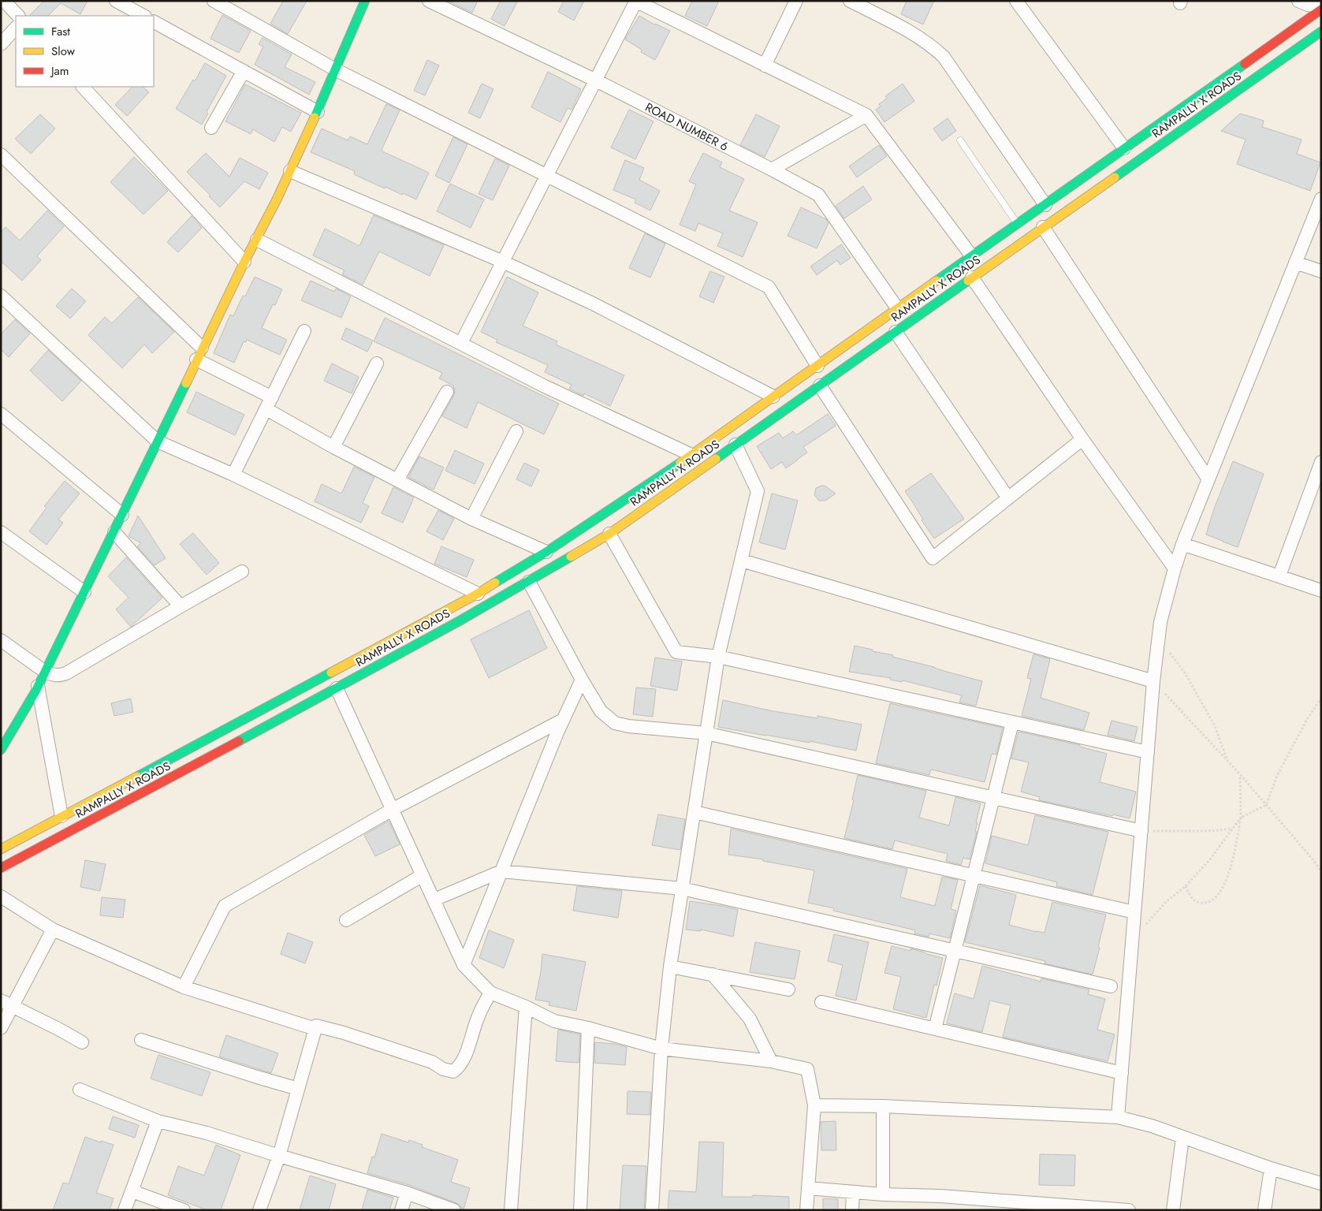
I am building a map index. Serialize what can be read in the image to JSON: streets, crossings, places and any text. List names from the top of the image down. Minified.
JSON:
{"streets":{"main road":["RAMPALLY X ROADS"],"street":["ROAD NUMBER 6"]},"legend":["Fast","Slow","Jam"]}
